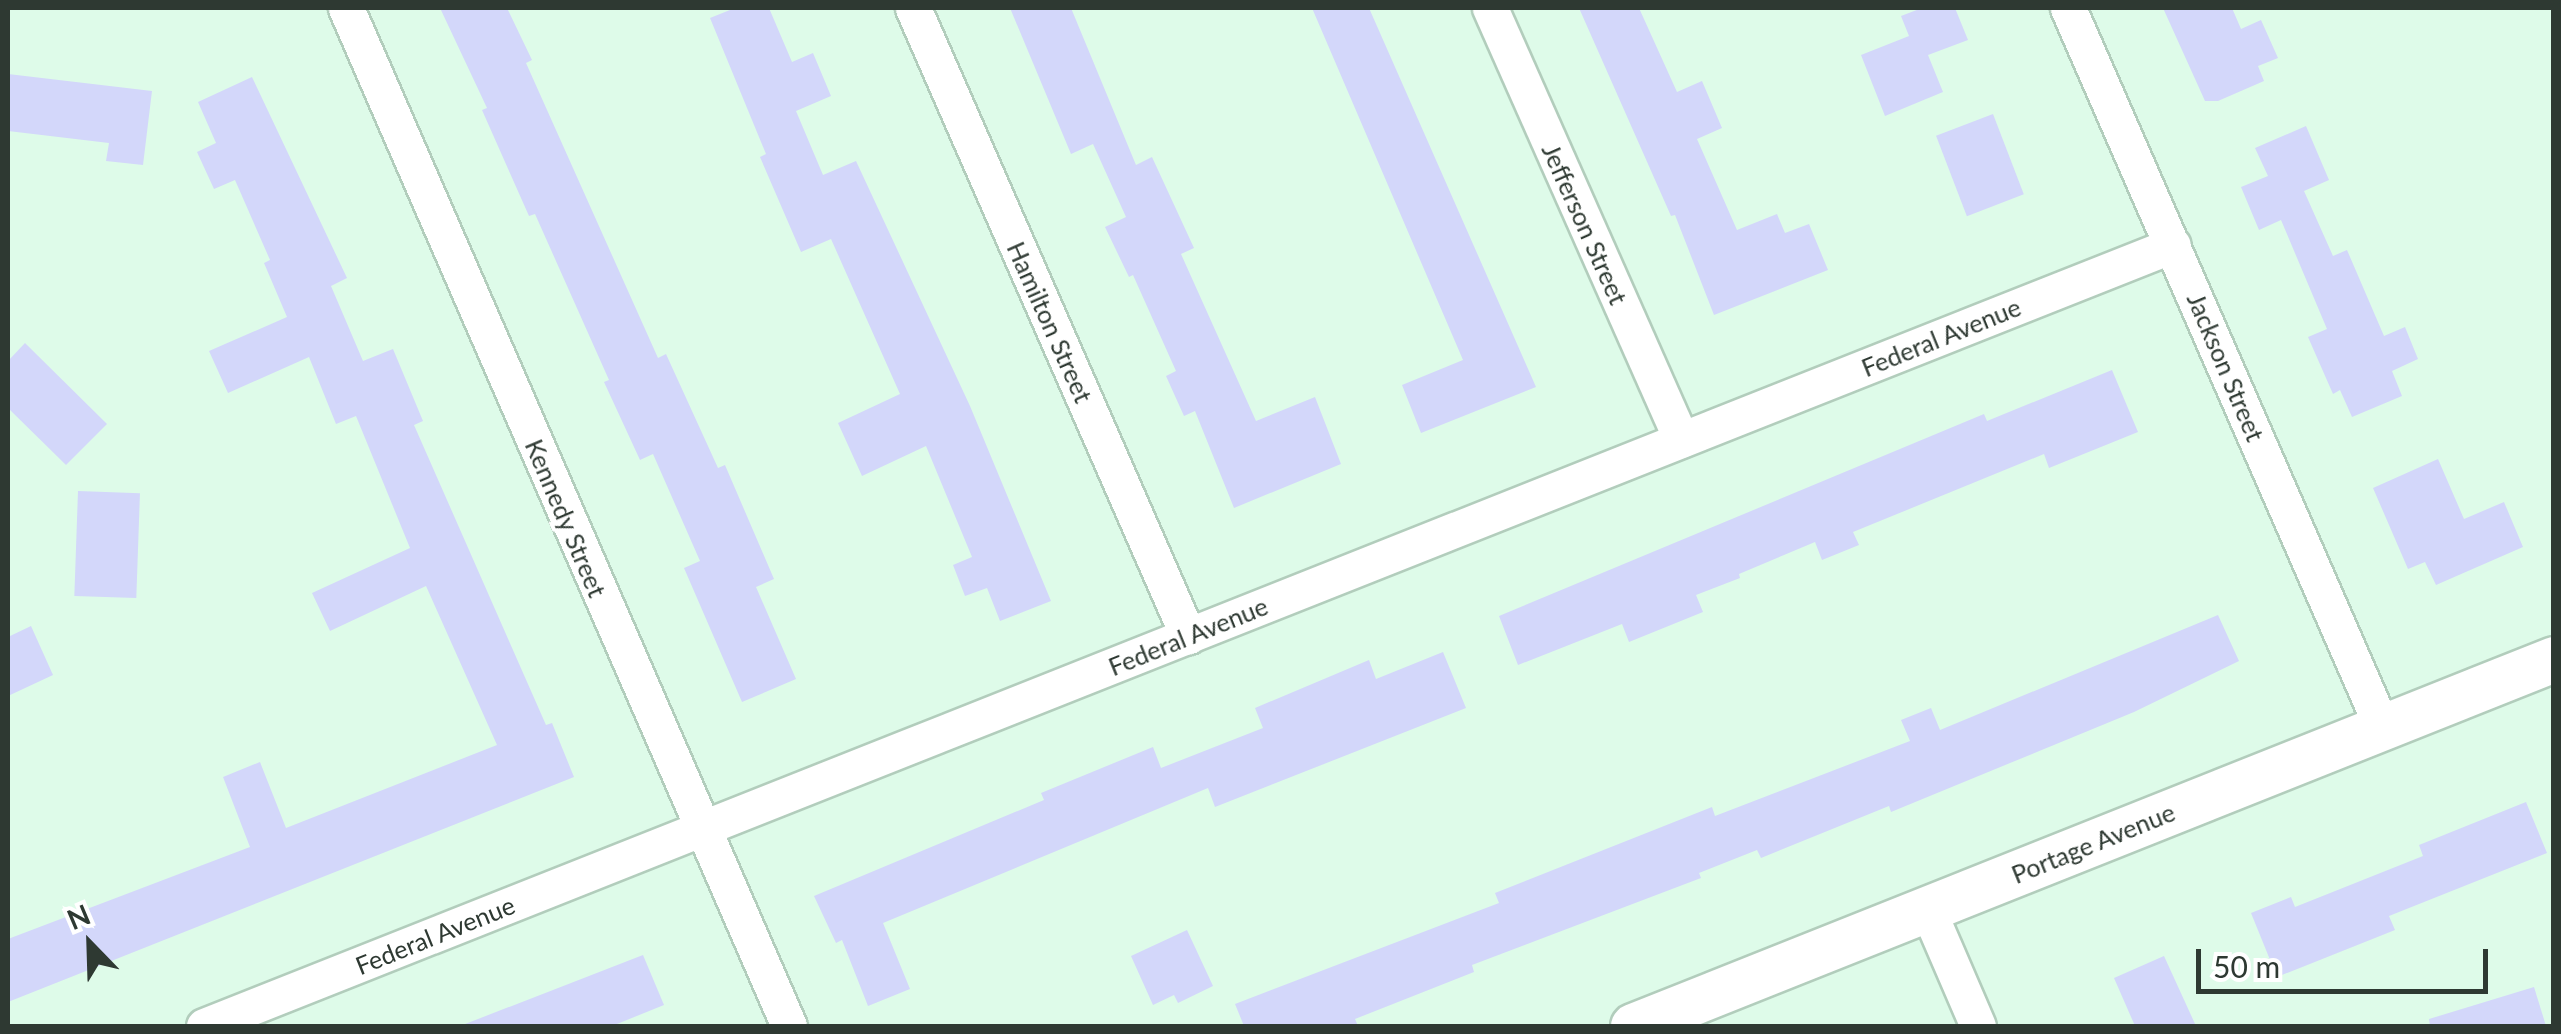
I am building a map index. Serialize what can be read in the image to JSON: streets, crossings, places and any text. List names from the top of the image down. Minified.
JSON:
{"streets":{"street":["Jefferson Street","Hamilton Street","Federal Avenue","Jackson Street","Kennedy Street","Portage Avenue"]},"crossings":[["Jefferson Street","Federal Avenue"],["Hamilton Street","Federal Avenue"],["Federal Avenue","Jackson Street"],["Federal Avenue","Kennedy Street"],["Jackson Street","Portage Avenue"]],"scale_bar":"50 m","north":"top left"}
